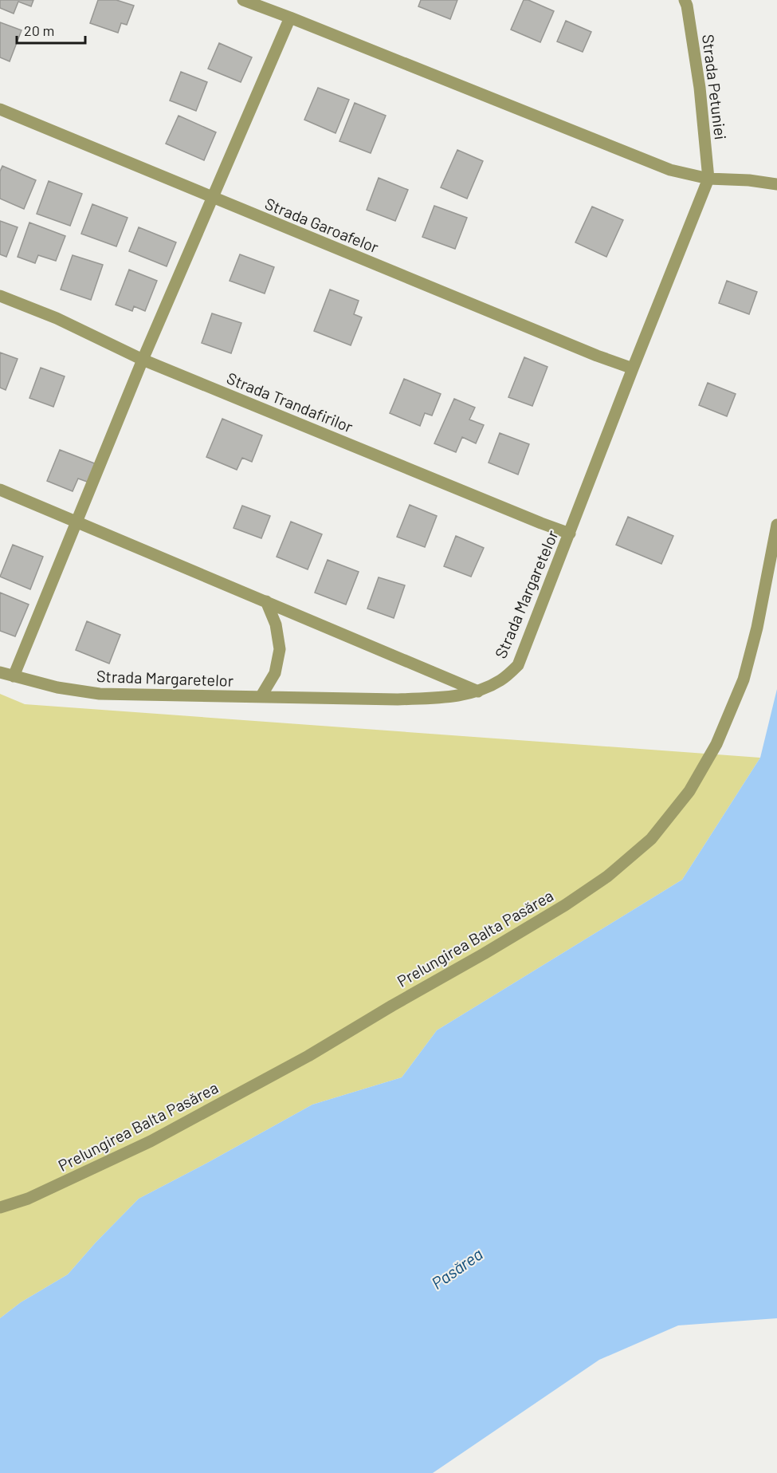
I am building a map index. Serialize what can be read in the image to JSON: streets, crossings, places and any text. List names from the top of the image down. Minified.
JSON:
{"streets":{"street":["Strada Petuniei","Strada Garoafelor","Strada Trandafirilor","Strada Margaretelor","Prelungirea Balta Pasărea"]},"crossings":[["Strada Petuniei","Strada Margaretelor"],["Strada Garoafelor","Strada Margaretelor"],["Strada Trandafirilor","Strada Margaretelor"]],"water":["Pasărea"],"scale_bar":"20 m"}
